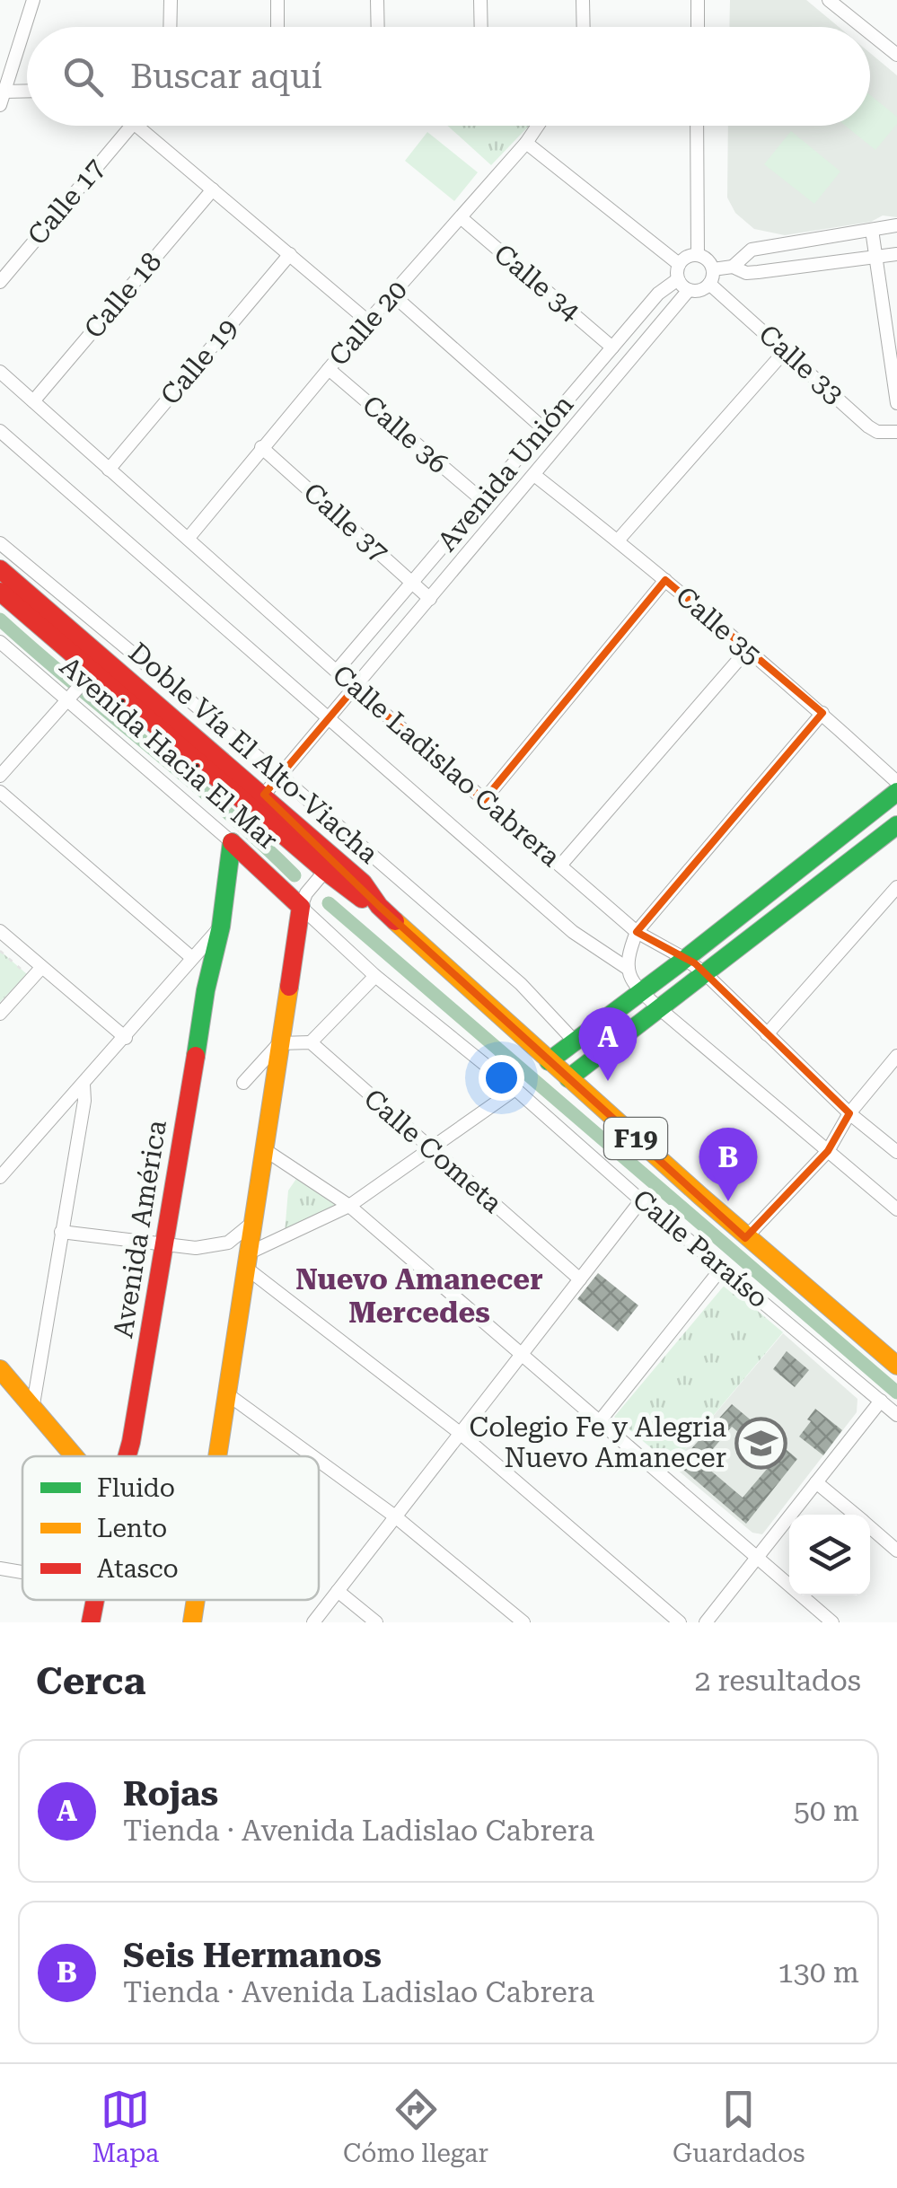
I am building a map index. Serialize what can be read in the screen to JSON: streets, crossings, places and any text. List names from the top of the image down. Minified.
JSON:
{"streets":{"main road":["Avenida Hacia El Mar","Doble Vía El Alto-Viacha","F19","Avenida América"],"street":["Calle 17","Calle 34","Calle 18","Calle 20","Calle 19","Calle 33","Calle 36","Avenida Unión","Calle 37","Calle 35","Calle Ladislao Cabrera","Calle Cometa","Calle Paraíso"]},"crossings":[["Calle 34","Calle 20"],["Calle 34","Avenida Unión"],["Calle 18","Calle Ladislao Cabrera"],["Calle 20","Calle 36"],["Calle 20","Calle 37"],["Calle 20","Calle Ladislao Cabrera"],["Calle 19","Calle Ladislao Cabrera"],["Calle 33","Avenida Unión"],["Calle 36","Avenida Unión"],["Avenida Unión","Calle 37"],["Avenida Unión","Calle Ladislao Cabrera"],["Avenida Hacia El Mar","Avenida América"],["Avenida Hacia El Mar","Calle Paraíso"],["Doble Vía El Alto-Viacha","F19"]],"districts":["Nuevo Amanecer Mercedes"],"places":{"school or university":["Colegio Fe y Alegria Nuevo Amanecer"]},"legend":["Fluido","Lento","Atasco"],"page":{"search":"Buscar aquí","pins":["A","B"],"heading":["Cerca","2 resultados"],"list":[{"mark":"A","name":"Rojas","note":"Tienda · Avenida Ladislao Cabrera","value":"50 m"},{"mark":"B","name":"Seis Hermanos","note":"Tienda · Avenida Ladislao Cabrera","value":"130 m"}],"nav":["Mapa","Cómo llegar","Guardados"]}}
